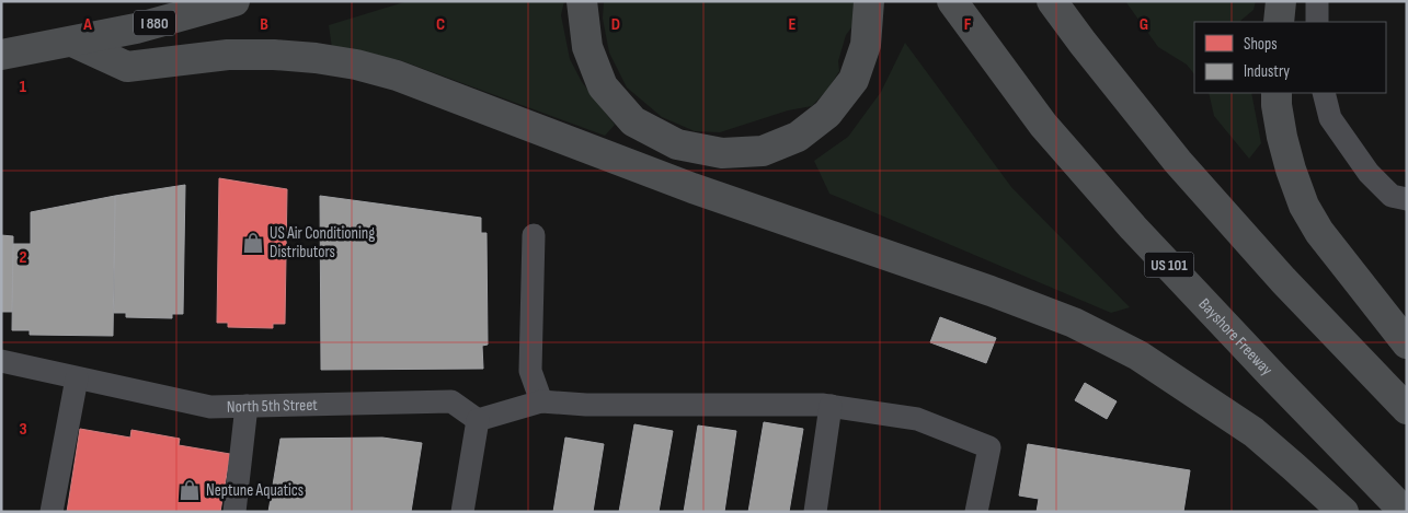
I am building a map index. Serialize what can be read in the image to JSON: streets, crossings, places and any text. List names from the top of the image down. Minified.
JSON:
{"streets":{"highway":["I 880","US 101","Bayshore Freeway"],"street":["North 5th Street"]},"places":{"shop":["US Air Conditioning Distributors","Neptune Aquatics"]},"legend":["Shops","Industry"],"grid":{"columns":["A","B","C","D","E","F","G"],"rows":["1","2","3"]}}
